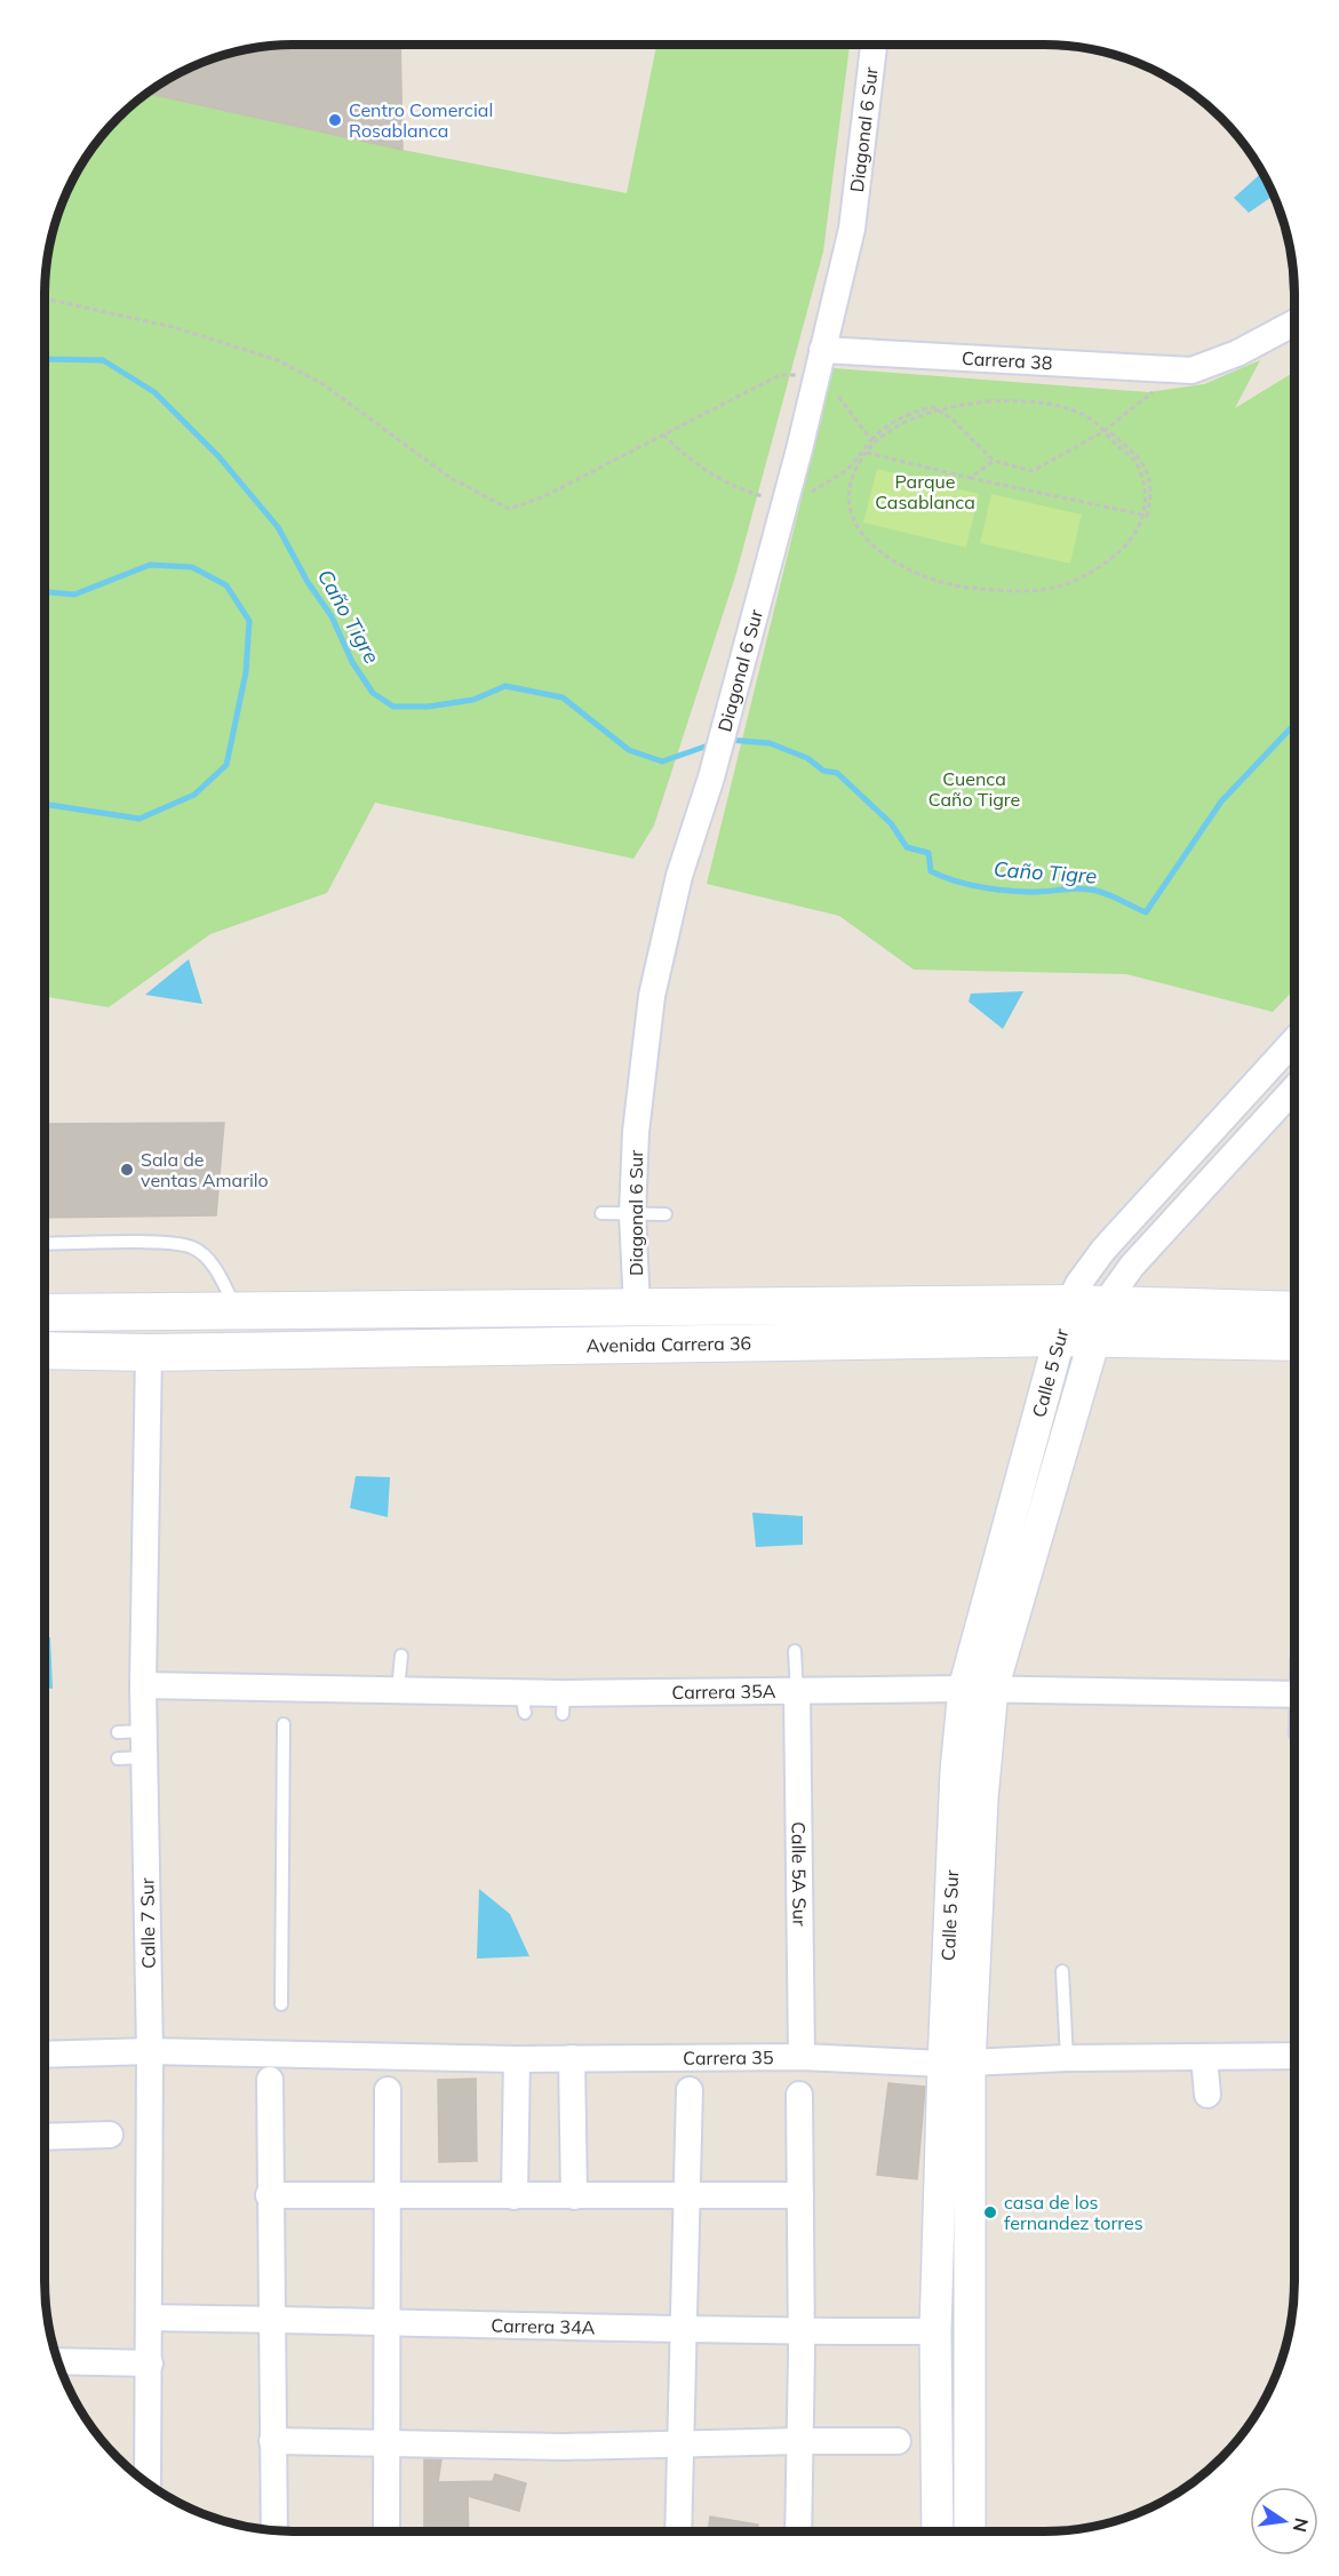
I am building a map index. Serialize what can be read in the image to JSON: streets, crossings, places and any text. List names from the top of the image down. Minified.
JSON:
{"streets":{"main road":["Avenida Carrera 36"],"street":["Diagonal 6 Sur","Carrera 38","Calle 5 Sur","Carrera 35A","Calle 5A Sur","Calle 7 Sur","Carrera 35","Carrera 34A"]},"crossings":[["Diagonal 6 Sur","Carrera 38"],["Diagonal 6 Sur","Avenida Carrera 36"],["Avenida Carrera 36","Calle 5 Sur"],["Avenida Carrera 36","Calle 7 Sur"],["Calle 5 Sur","Carrera 35A"],["Calle 5 Sur","Carrera 35"],["Calle 5 Sur","Carrera 34A"],["Carrera 35A","Calle 5A Sur"],["Carrera 35A","Calle 7 Sur"],["Calle 5A Sur","Carrera 35"],["Calle 7 Sur","Carrera 35"],["Calle 7 Sur","Carrera 34A"]],"water":["Caño Tigre"],"parks":["Parque Casablanca","Cuenca Caño Tigre"],"places":["Centro Comercial Rosablanca","Sala de ventas Amarilo","casa de los fernandez torres"],"north":"right"}
